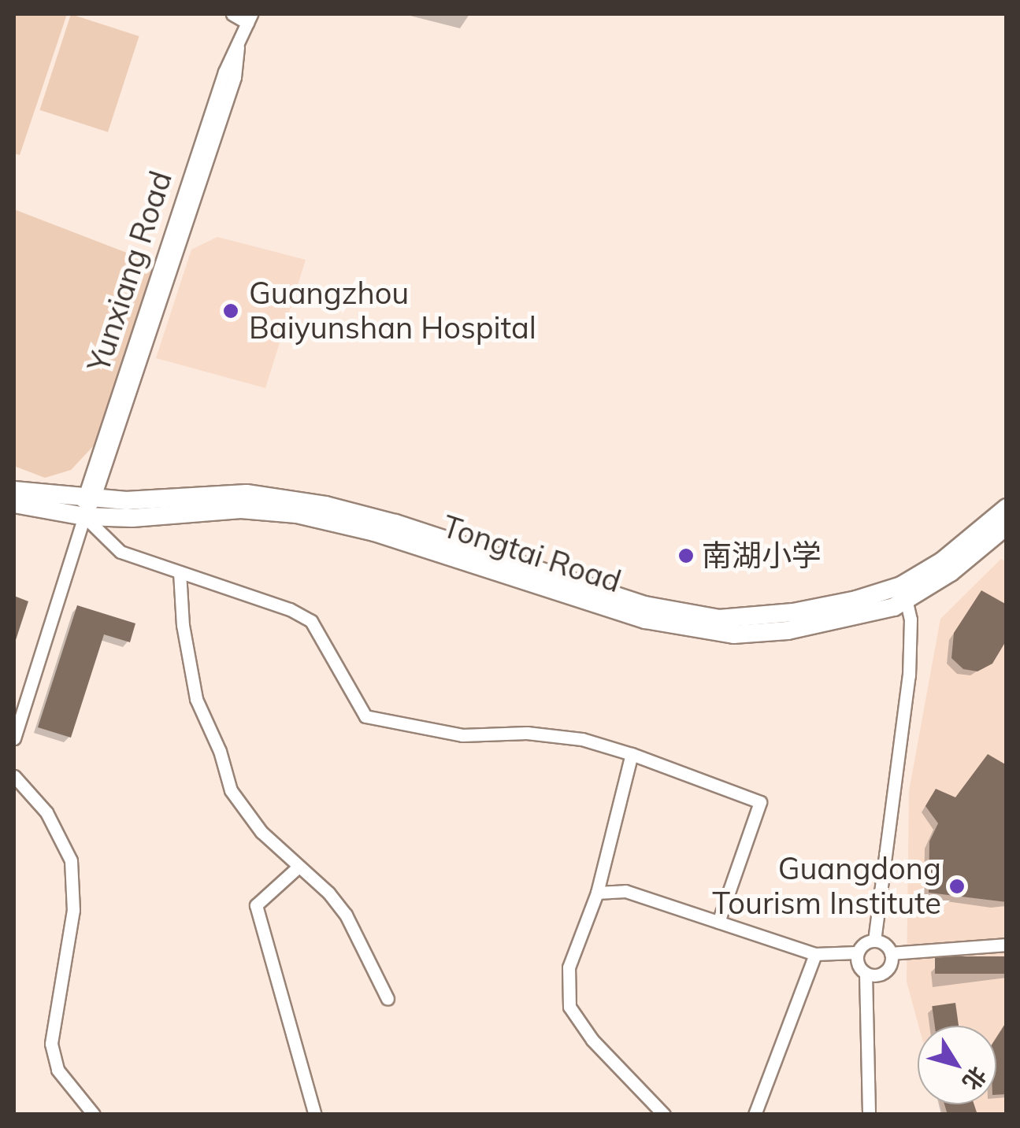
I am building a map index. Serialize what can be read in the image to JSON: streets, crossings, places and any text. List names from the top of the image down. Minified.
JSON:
{"streets":{"main road":["Tongtai Road"],"street":["Yunxiang Road"]},"crossings":[["Yunxiang Road","Tongtai Road"]],"places":["Guangzhou Baiyunshan Hospital","南湖小学","Guangdong Tourism Institute"],"north":"bottom right"}
